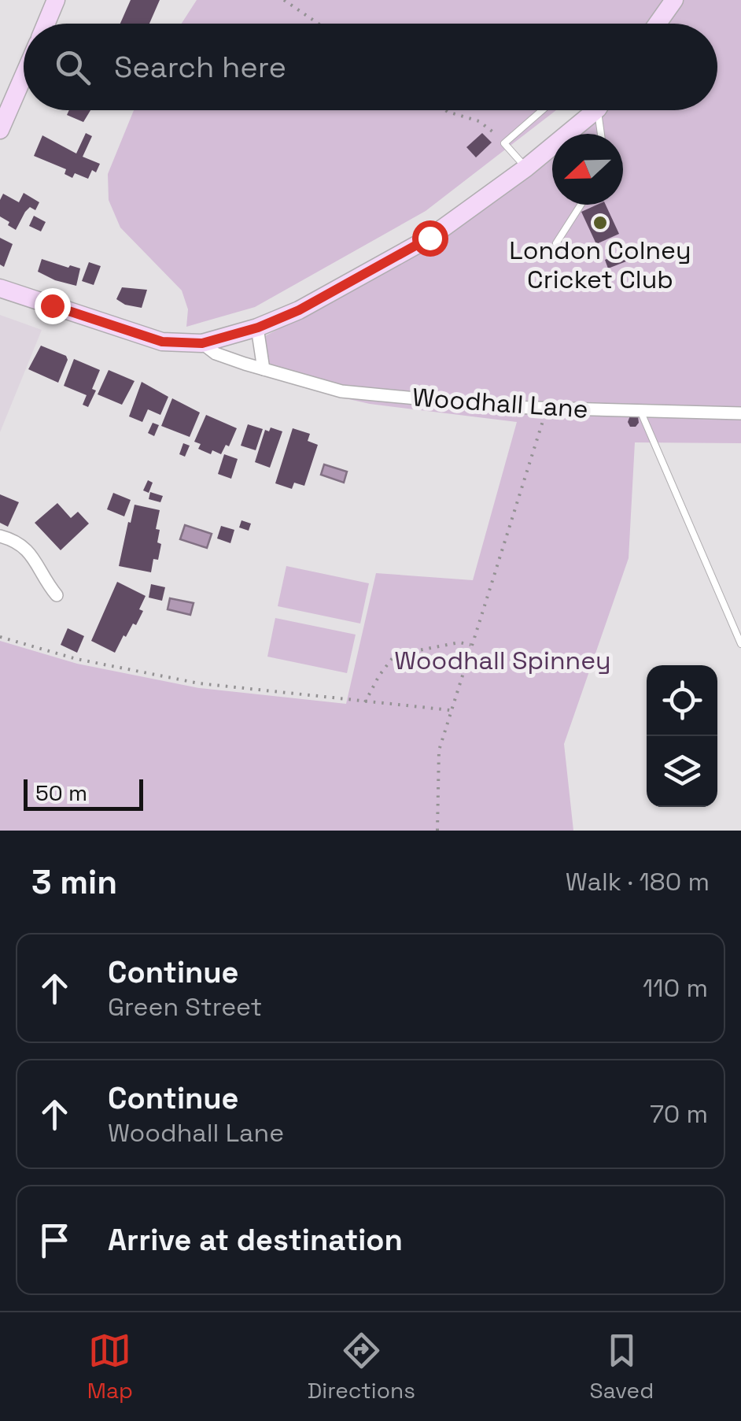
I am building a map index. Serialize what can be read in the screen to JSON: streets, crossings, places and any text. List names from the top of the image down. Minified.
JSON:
{"streets":{"main road":["Woodhall Lane"]},"parks":["Woodhall Spinney"],"places":["London Colney Cricket Club"],"scale_bar":"50 m","north":"left","page":{"search":"Search here","scale":"50 m","heading":["3 min","Walk · 180 m"],"list":[["Continue","Green Street","110 m"],["Continue","Woodhall Lane","70 m"],"Arrive at destination"],"nav":["Map","Directions","Saved"]}}
